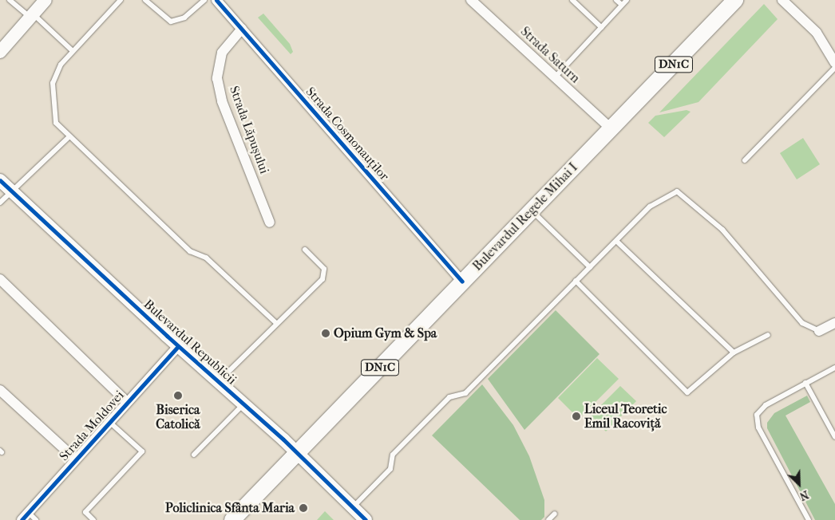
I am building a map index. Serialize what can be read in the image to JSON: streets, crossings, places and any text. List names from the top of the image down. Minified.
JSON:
{"streets":{"main road":["DN1C","Bulevardul Regele Mihai I"],"street":["Strada Saturn","Strada Lăpușului","Strada Cosmonauților","Bulevardul Republicii","Strada Moldovei"]},"crossings":[["Strada Saturn","Bulevardul Regele Mihai I"],["Strada Lăpușului","Strada Cosmonauților"],["Strada Cosmonauților","Bulevardul Regele Mihai I"],["Bulevardul Regele Mihai I","Bulevardul Republicii"],["Bulevardul Republicii","Strada Moldovei"]],"places":["Opium Gym & Spa","Biserica Catolică","Liceul Teoretic Emil Racoviță","Policlinica Sfânta Maria"],"north":"bottom right"}
